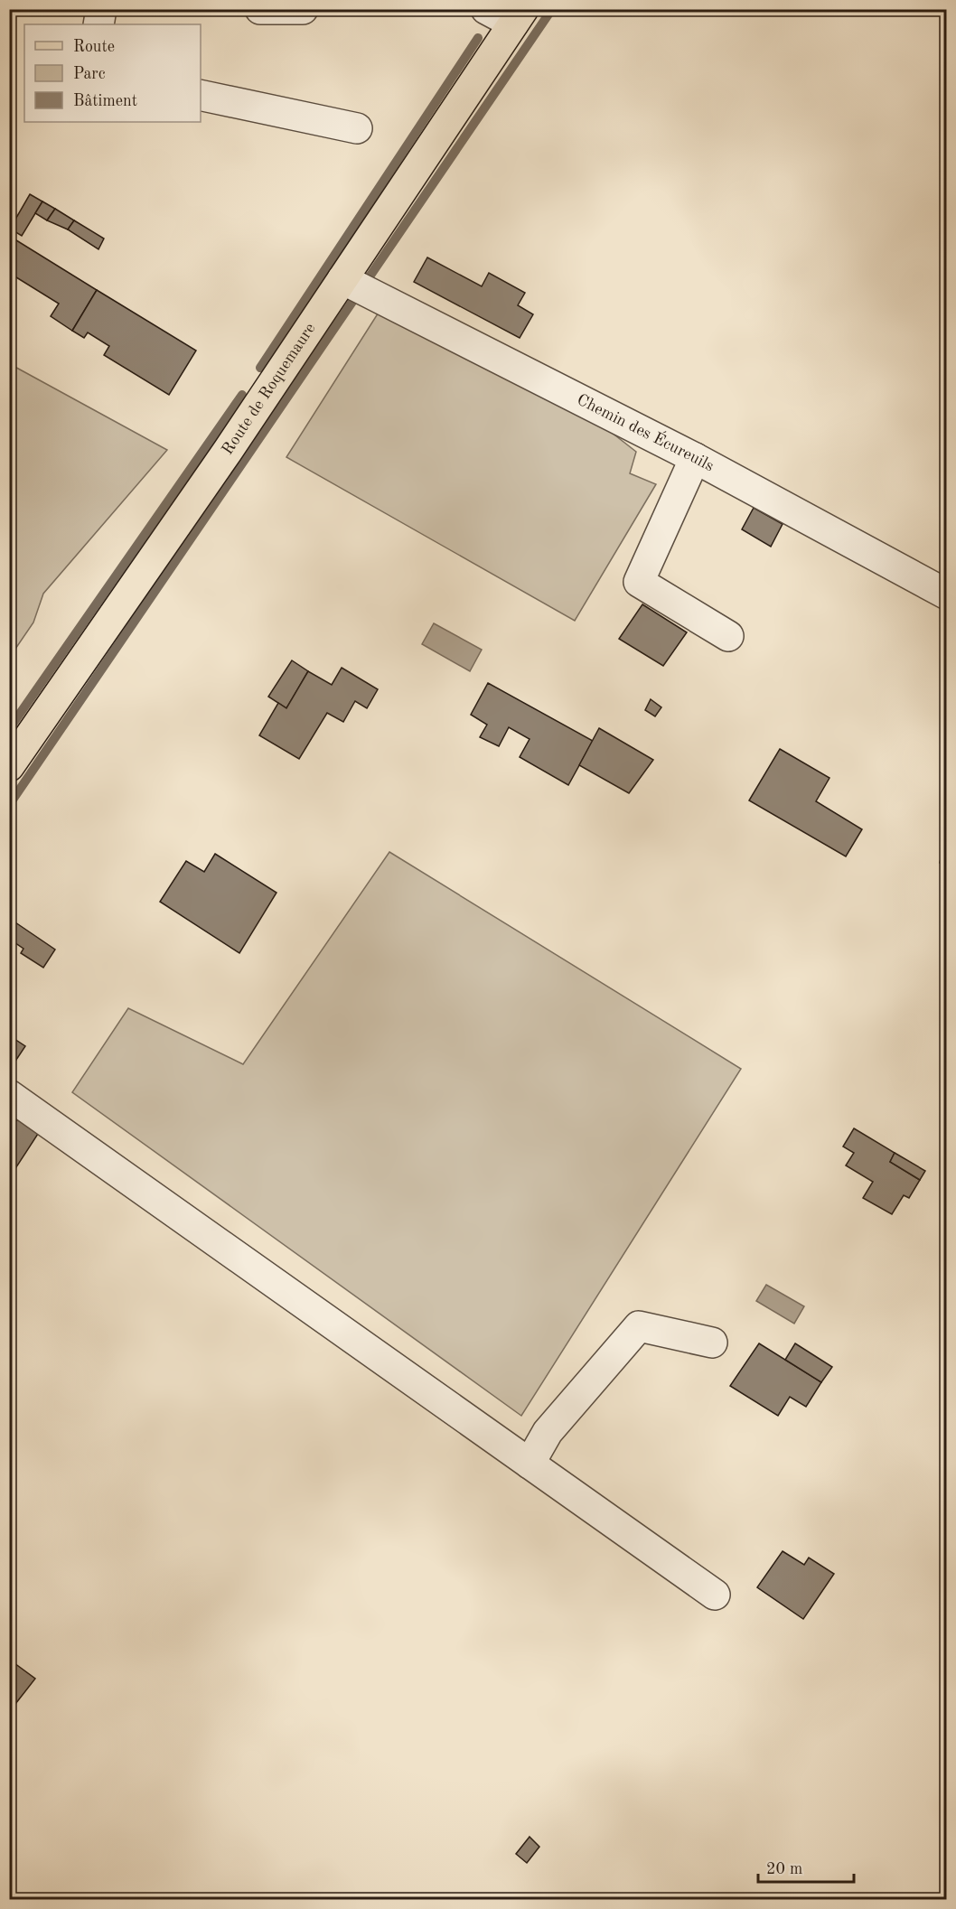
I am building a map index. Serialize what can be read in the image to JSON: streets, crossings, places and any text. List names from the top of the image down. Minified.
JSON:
{"streets":{"main road":["Route de Roquemaure"],"street":["Chemin des Écureuils"]},"crossings":[["Route de Roquemaure","Chemin des Écureuils"]],"legend":["Route","Parc","Bâtiment"],"scale_bar":"20 m"}
